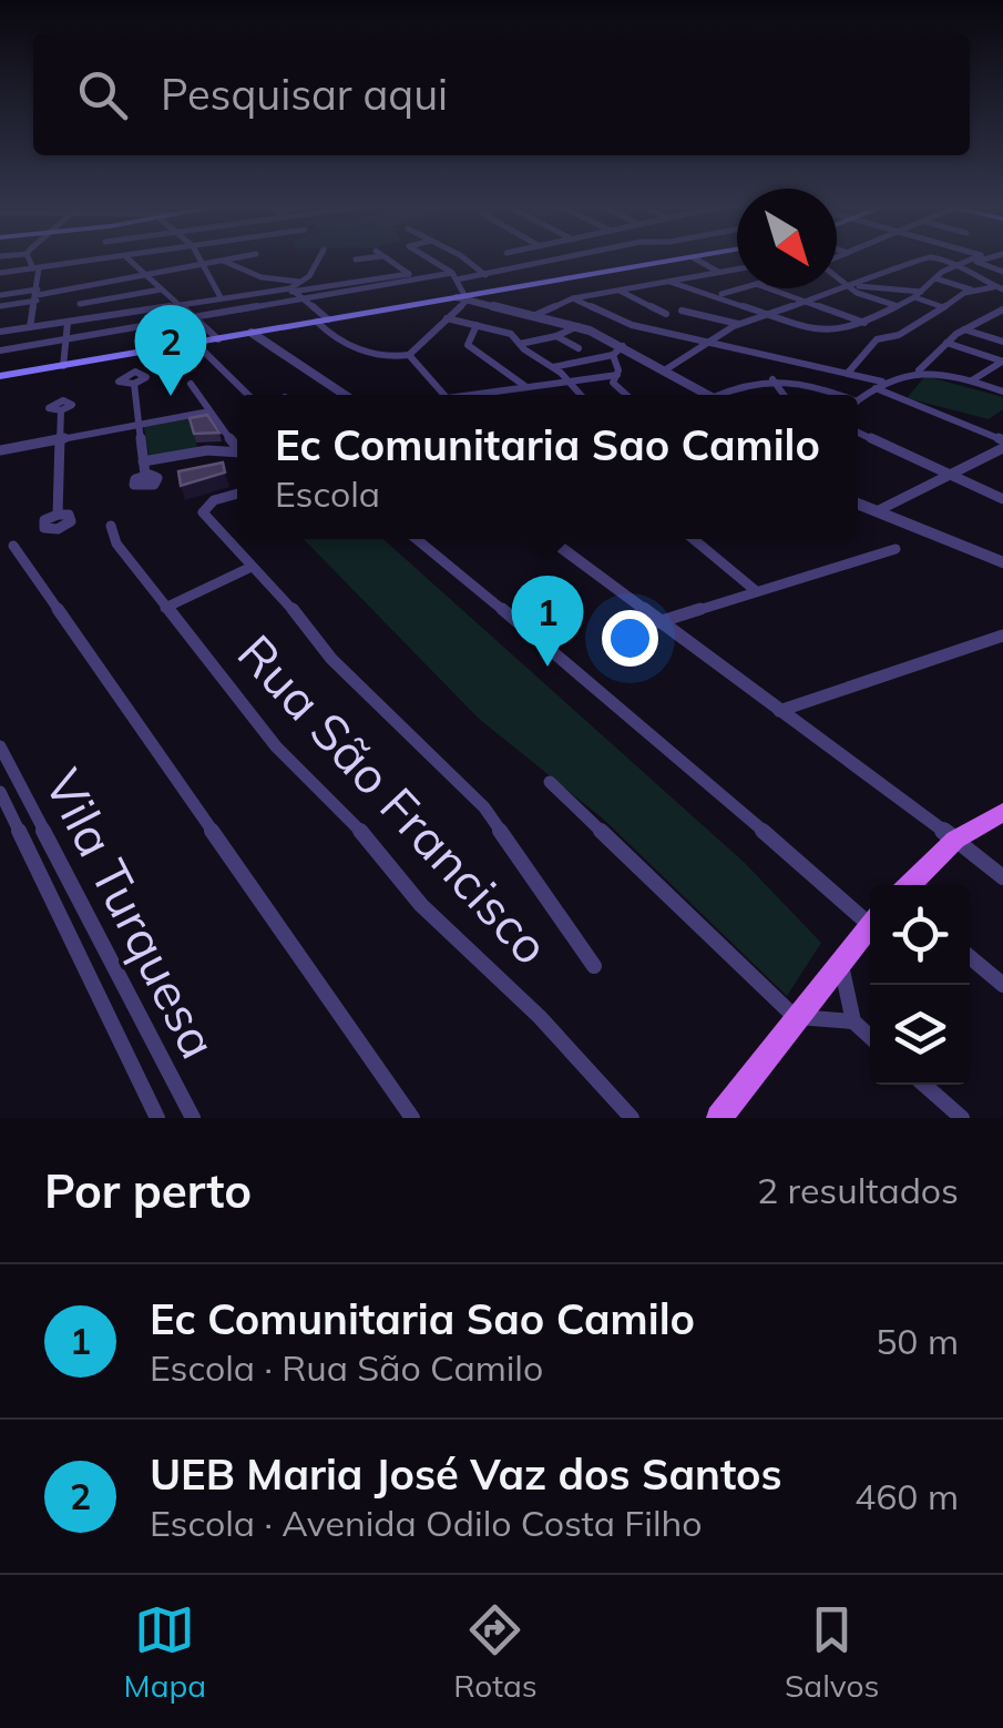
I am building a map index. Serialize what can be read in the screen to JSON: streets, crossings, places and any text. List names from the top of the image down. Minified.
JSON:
{"streets":{"street":["Rua São Francisco","Vila Turquesa"]},"north":"bottom right","page":{"search":"Pesquisar aqui","pins":["2","1"],"popup":["Ec Comunitaria Sao Camilo","Escola"],"heading":["Por perto","2 resultados"],"list":[{"mark":"1","name":"Ec Comunitaria Sao Camilo","note":"Escola · Rua São Camilo","value":"50 m"},{"mark":"2","name":"UEB Maria José Vaz dos Santos","note":"Escola · Avenida Odilo Costa Filho","value":"460 m"}],"nav":["Mapa","Rotas","Salvos"]}}
